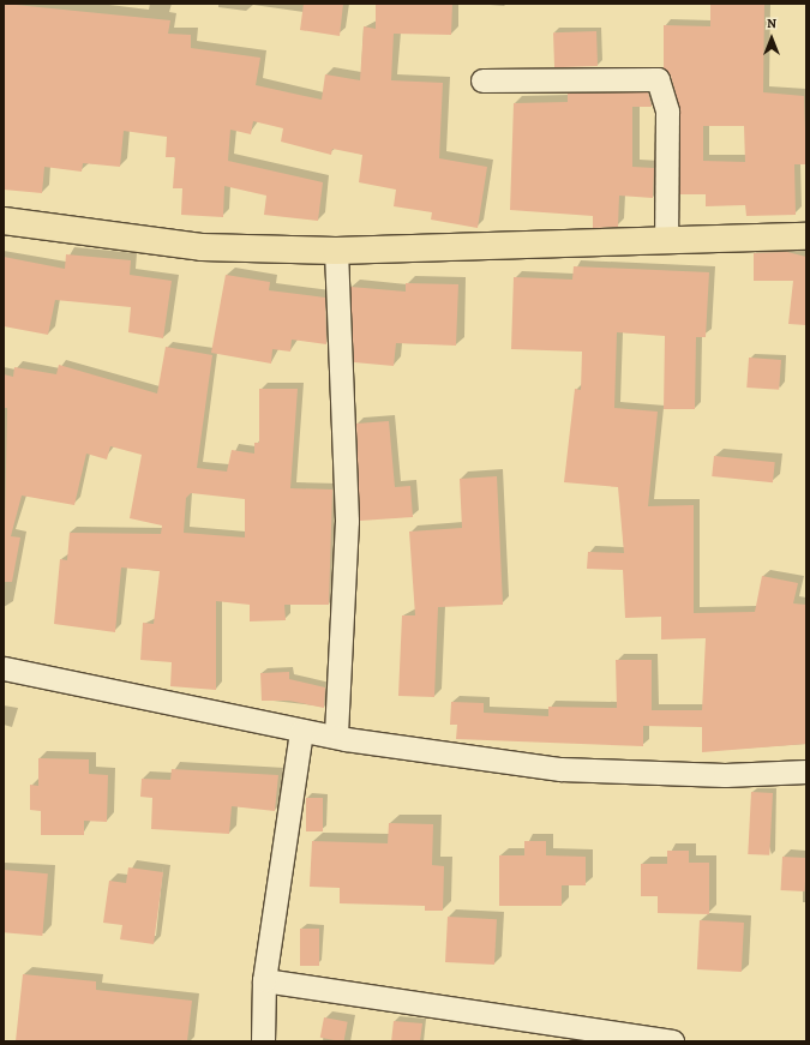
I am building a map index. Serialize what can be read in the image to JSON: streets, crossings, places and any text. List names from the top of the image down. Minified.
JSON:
{"north":"top"}
